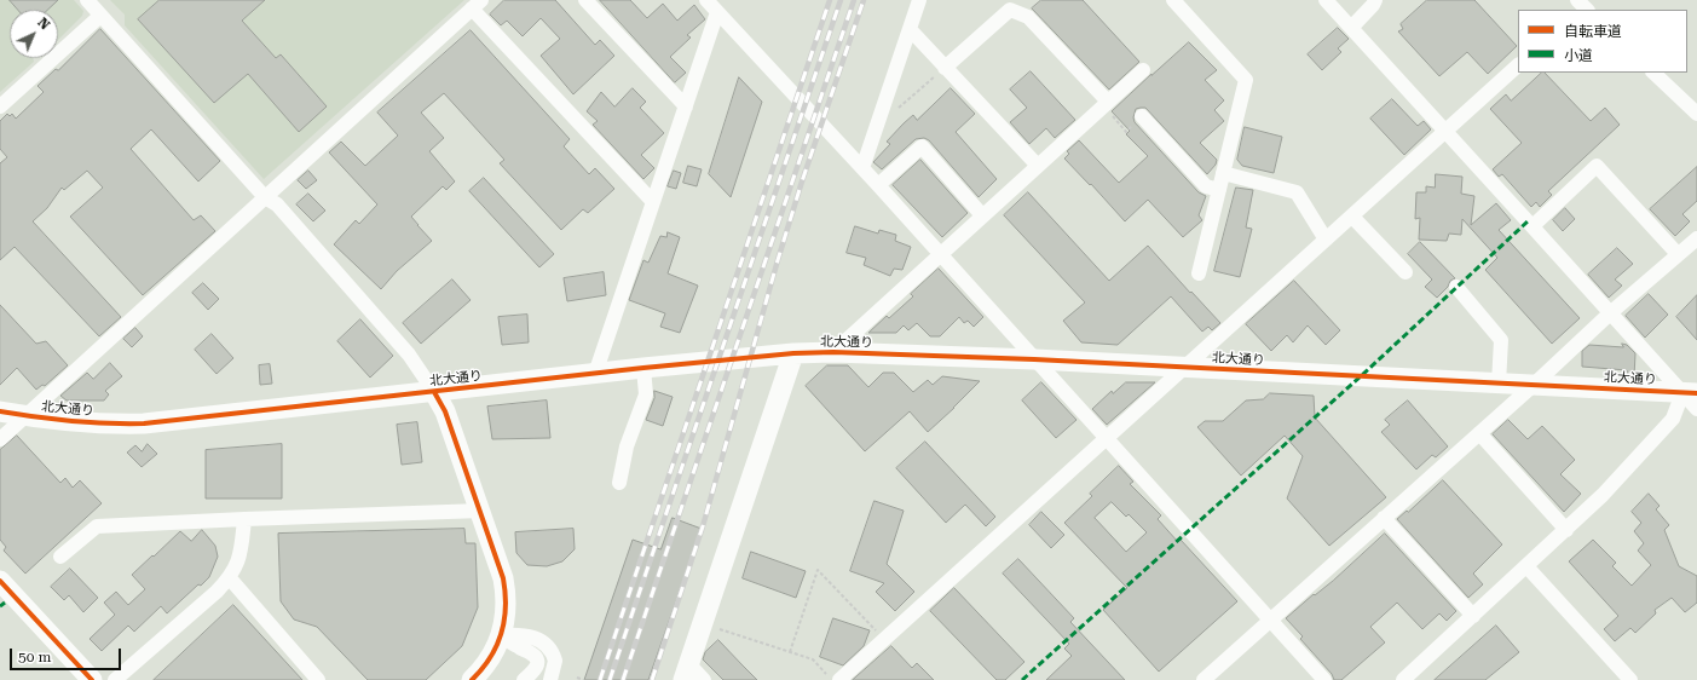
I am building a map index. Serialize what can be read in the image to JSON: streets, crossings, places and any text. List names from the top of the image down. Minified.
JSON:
{"streets":{"street":["北大通り"]},"legend":["自転車道","小道"],"scale_bar":"50 m","north":"top right"}
